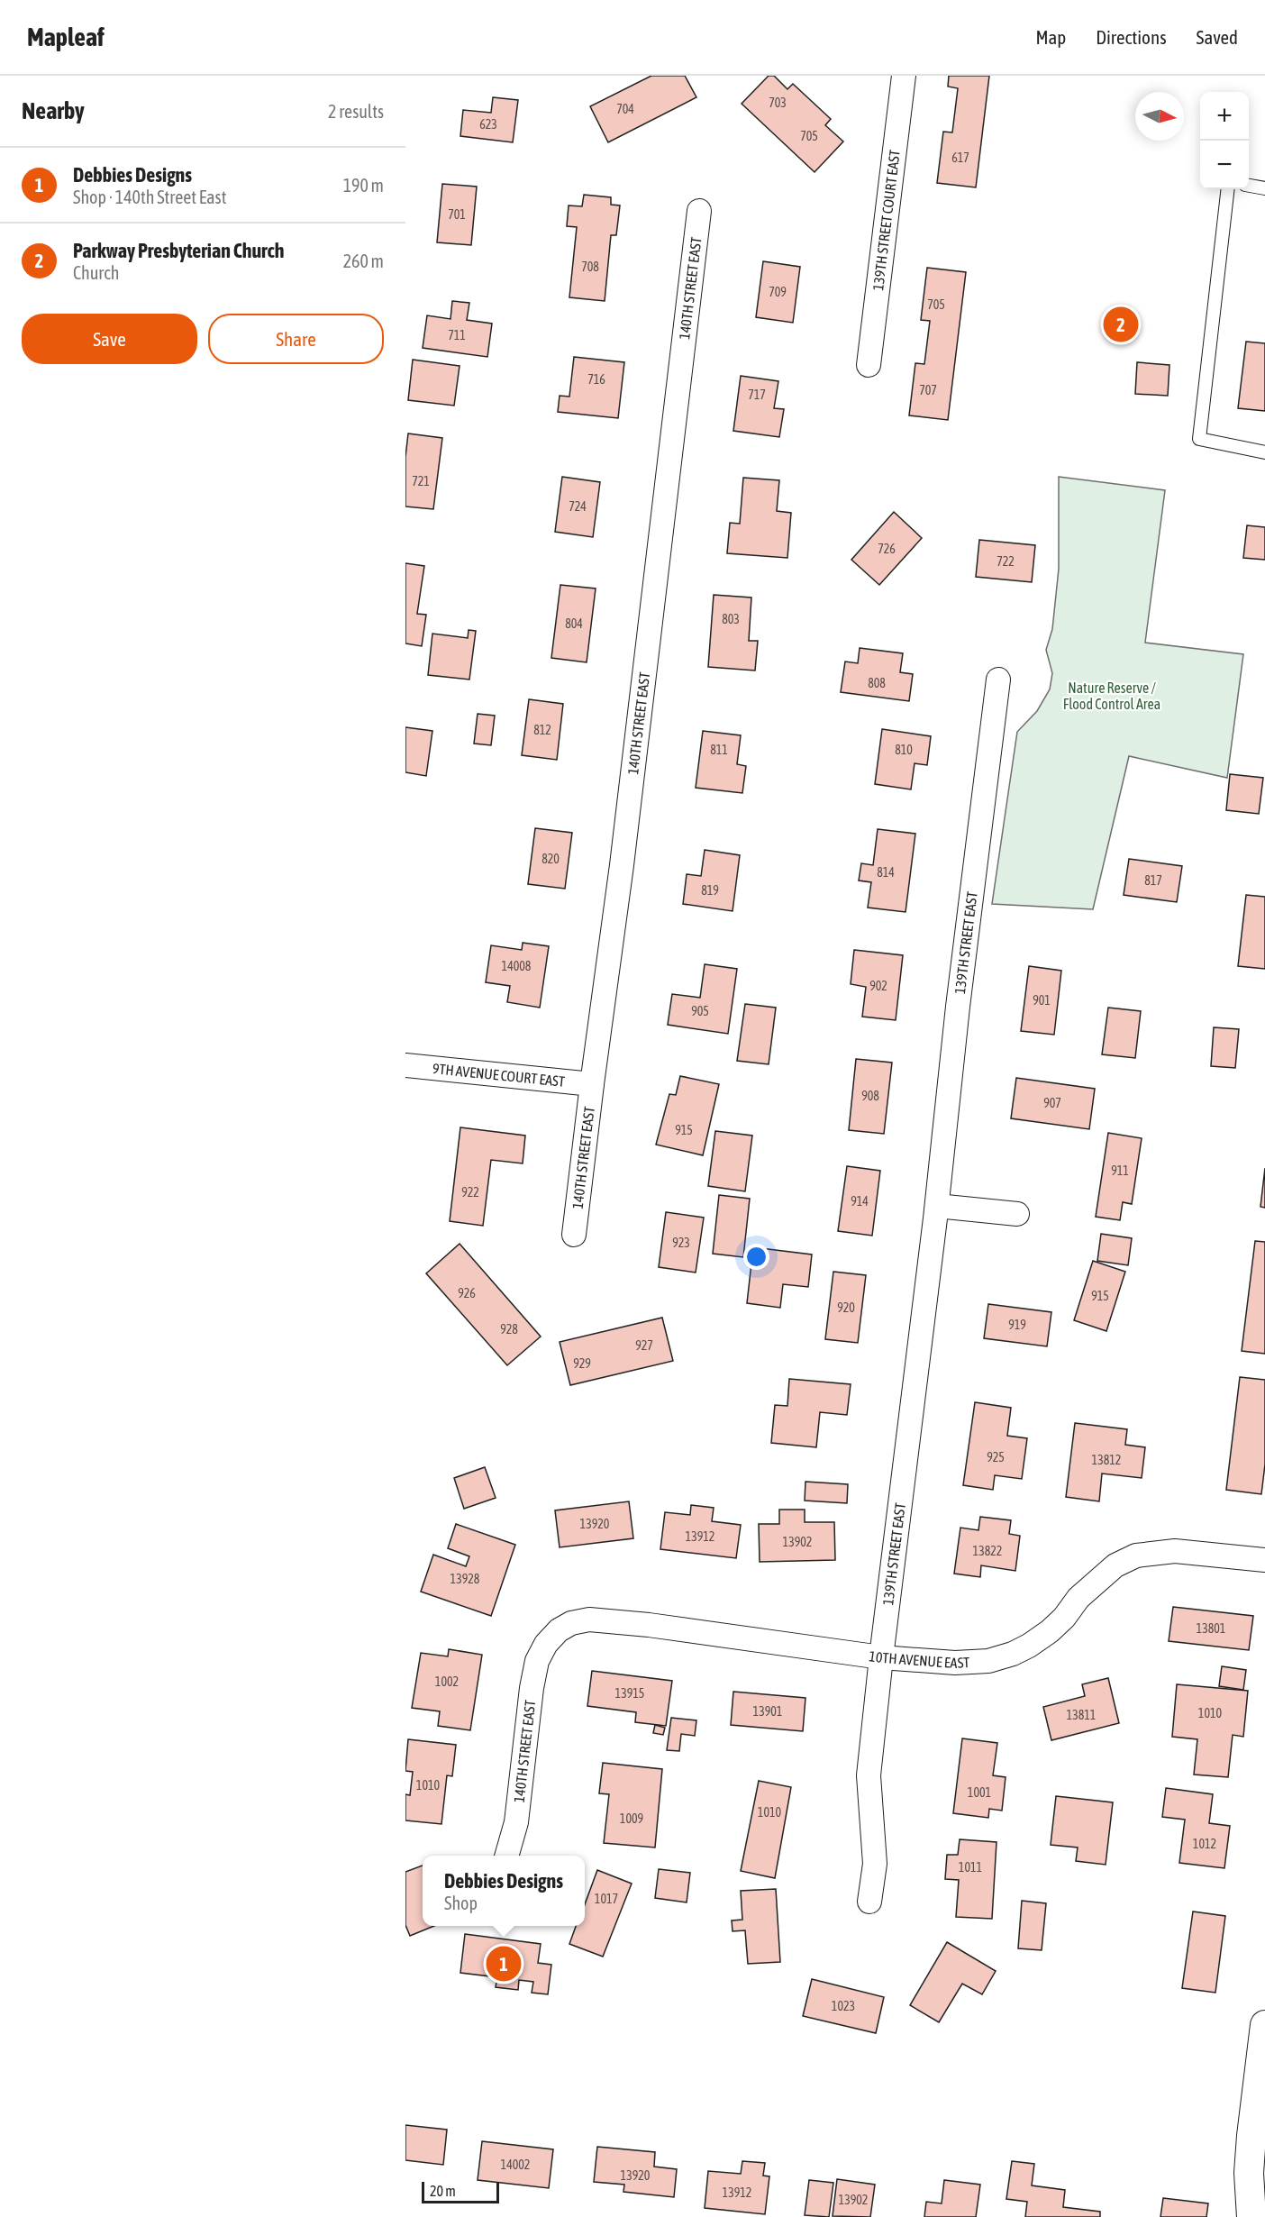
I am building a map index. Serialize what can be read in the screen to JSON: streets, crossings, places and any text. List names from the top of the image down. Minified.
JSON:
{"streets":{"street":["139TH STREET COURT EAST","140TH STREET EAST","139TH STREET EAST","9TH AVENUE COURT EAST","10TH AVENUE EAST"]},"crossings":[["140TH STREET EAST","9TH AVENUE COURT EAST"],["140TH STREET EAST","10TH AVENUE EAST"],["139TH STREET EAST","10TH AVENUE EAST"]],"parks":["Nature Reserve / Flood Control Area"],"house_numbers":["703","704","623","705","617","701","708","709","705","711","716","707","717","721","724","726","722","803","804","808","812","811","810","820","814","817","819","14008","902","901","905","908","907","915","911","922","914","923","926","915","920","919","928","927","929","925","13812","13920","13912","13902","13822","13928","13801","1002","13915","13901","1010","13811","1010","1001","1010","1009","1012","1011","1017","1023","14002","13920","13912","13902"],"scale_bar":"20 m","north":"right","page":{"header":"Mapleaf","nav":["Map","Directions","Saved"],"heading":["Nearby","2 results"],"map_buttons":["+","−"],"list":[{"mark":"1","name":"Debbies Designs","note":"Shop · 140th Street East","value":"190 m"},{"mark":"2","name":"Parkway Presbyterian Church","note":"Church","value":"260 m"}],"buttons":["Save","Share"],"pins":["2","1"],"popup":["Debbies Designs","Shop"],"scale":"20 m"}}
